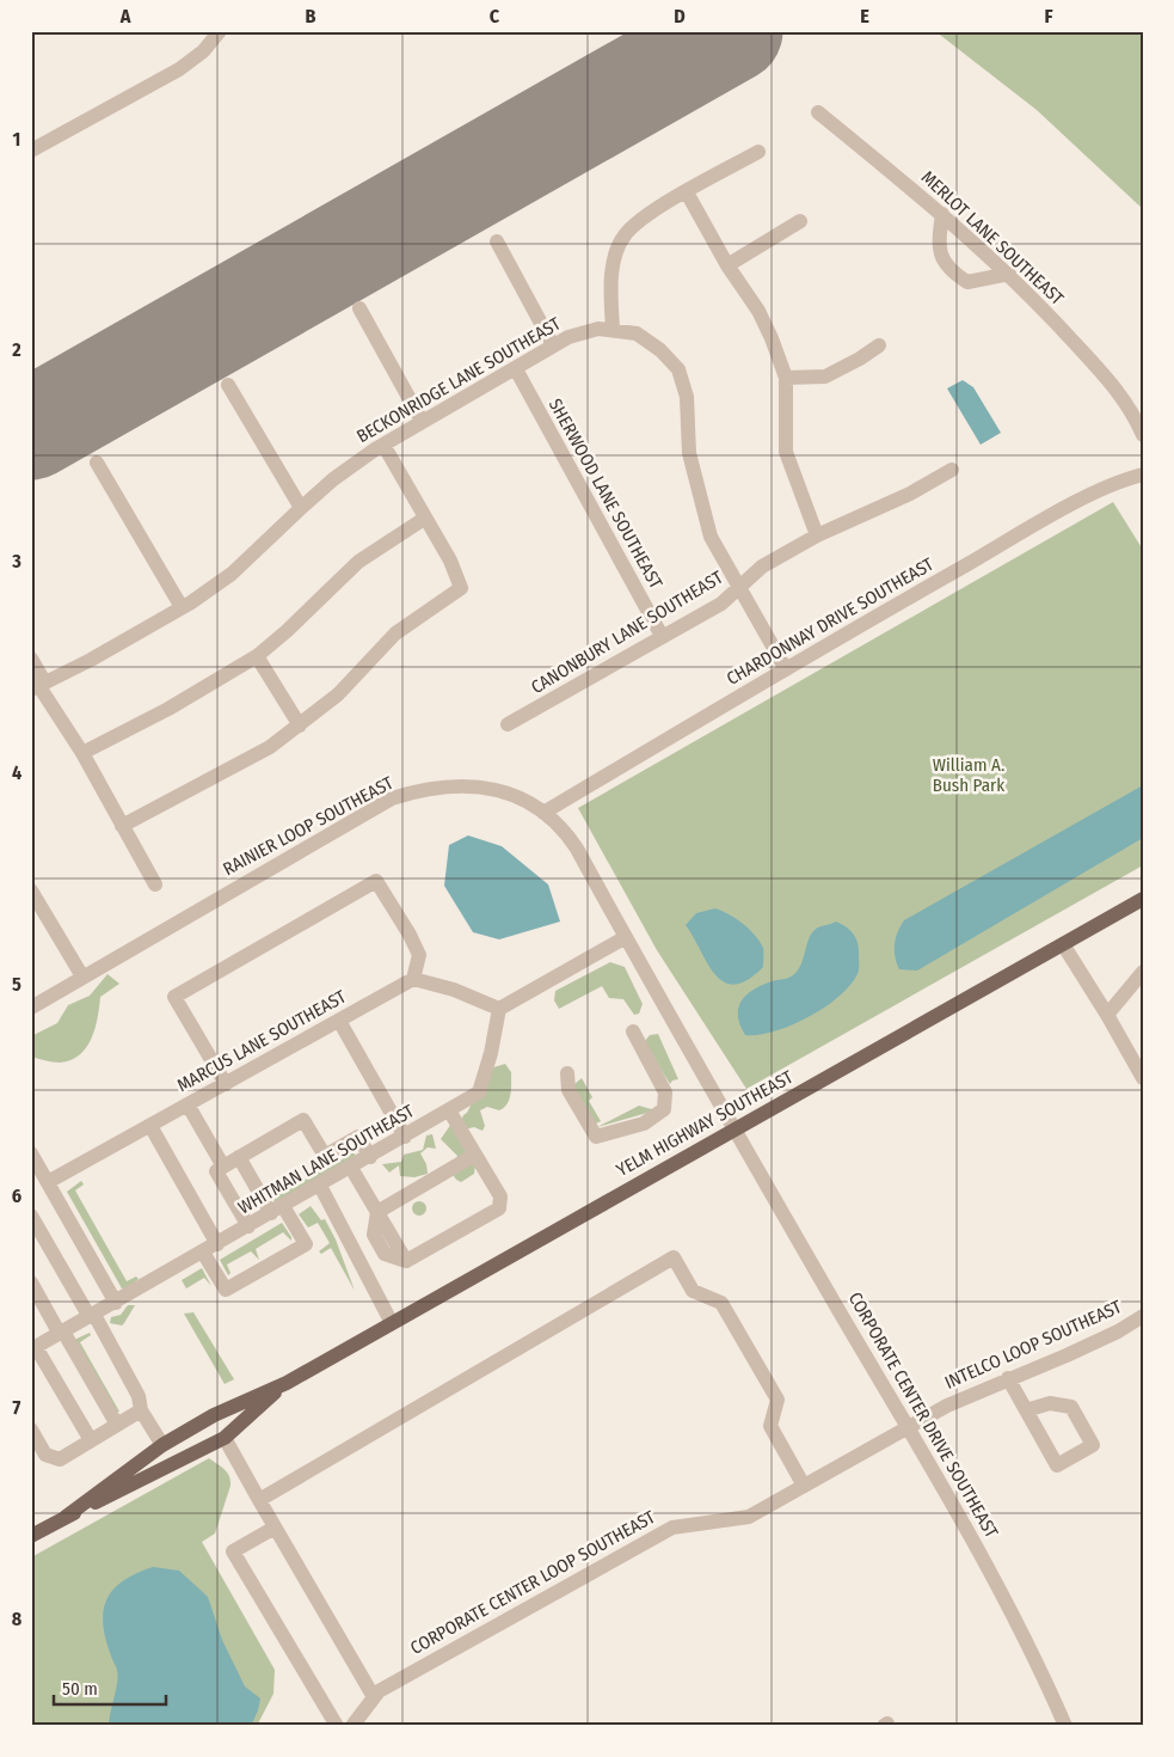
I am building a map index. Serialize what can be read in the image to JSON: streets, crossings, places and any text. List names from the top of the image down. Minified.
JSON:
{"streets":{"main road":["YELM HIGHWAY SOUTHEAST"],"street":["MERLOT LANE SOUTHEAST","BECKONRIDGE LANE SOUTHEAST","SHERWOOD LANE SOUTHEAST","CHARDONNAY DRIVE SOUTHEAST","CANONBURY LANE SOUTHEAST","RAINIER LOOP SOUTHEAST","MARCUS LANE SOUTHEAST","WHITMAN LANE SOUTHEAST","INTELCO LOOP SOUTHEAST","CORPORATE CENTER DRIVE SOUTHEAST","CORPORATE CENTER LOOP SOUTHEAST"]},"crossings":[["BECKONRIDGE LANE SOUTHEAST","SHERWOOD LANE SOUTHEAST"],["BECKONRIDGE LANE SOUTHEAST","CHARDONNAY DRIVE SOUTHEAST"],["BECKONRIDGE LANE SOUTHEAST","CANONBURY LANE SOUTHEAST"],["SHERWOOD LANE SOUTHEAST","CANONBURY LANE SOUTHEAST"],["CHARDONNAY DRIVE SOUTHEAST","RAINIER LOOP SOUTHEAST"],["RAINIER LOOP SOUTHEAST","YELM HIGHWAY SOUTHEAST"],["RAINIER LOOP SOUTHEAST","CORPORATE CENTER DRIVE SOUTHEAST"],["YELM HIGHWAY SOUTHEAST","CORPORATE CENTER DRIVE SOUTHEAST"],["INTELCO LOOP SOUTHEAST","CORPORATE CENTER DRIVE SOUTHEAST"],["INTELCO LOOP SOUTHEAST","CORPORATE CENTER LOOP SOUTHEAST"],["CORPORATE CENTER DRIVE SOUTHEAST","CORPORATE CENTER LOOP SOUTHEAST"]],"parks":["William A. Bush Park"],"scale_bar":"50 m","grid":{"columns":["A","B","C","D","E","F"],"rows":["1","2","3","4","5","6","7","8"]}}
